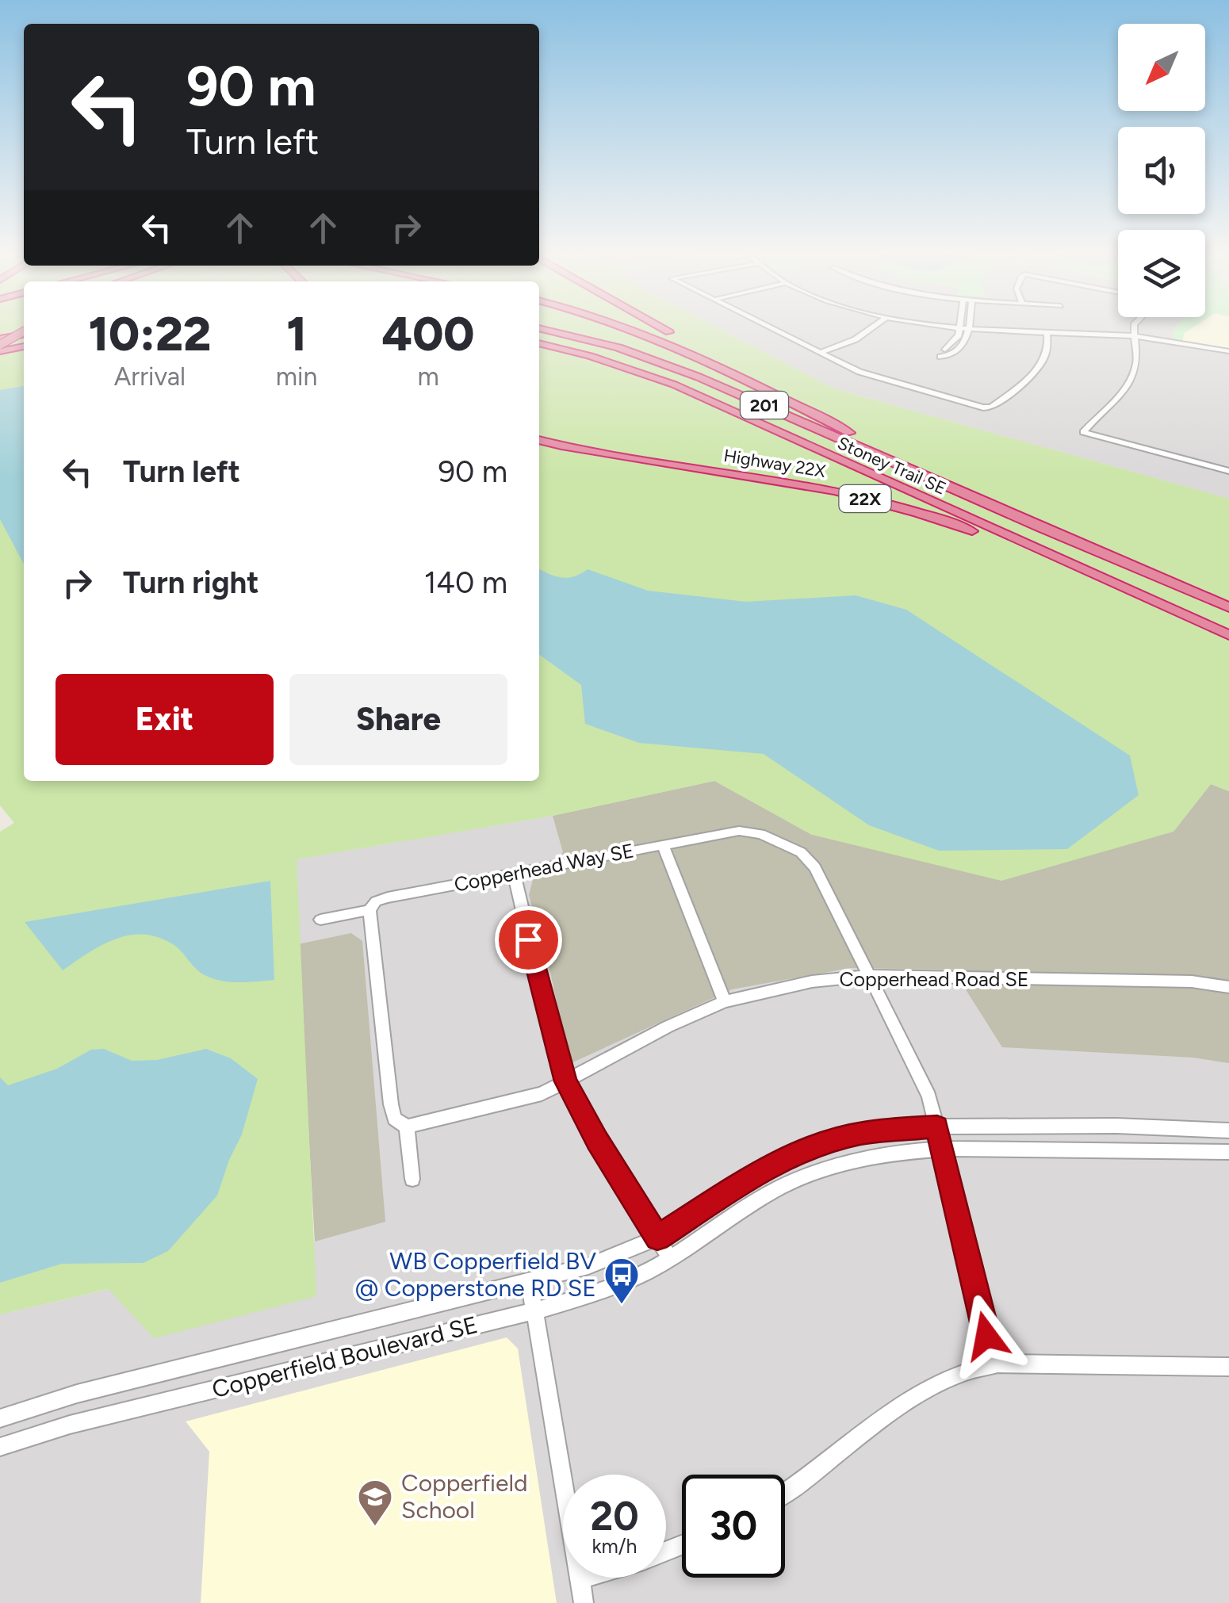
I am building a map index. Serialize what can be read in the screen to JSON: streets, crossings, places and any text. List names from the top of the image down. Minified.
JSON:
{"streets":{"highway":["201","Highway 22X","Stoney Trail SE","22X"],"street":["Copperhead Way SE","Copperhead Road SE","Copperfield Boulevard SE"]},"crossings":[["Highway 22X","Stoney Trail SE"],["Stoney Trail SE","22X"],["Copperhead Way SE","Copperhead Road SE"],["Copperhead Way SE","Copperfield Boulevard SE"]],"places":{"bus stop":["WB Copperfield BV @ Copperstone RD SE"],"school or university":["Copperfield School"]},"north":"bottom left","page":{"turn":["90 m","Turn left"],"eta":["10:22","Arrival","1","min","400","m"],"list":[{"name":"Turn left","value":"90 m"},{"name":"Turn right","value":"140 m"}],"buttons":["Exit","Share"],"speed":"20 km/h","limit":"30"}}
